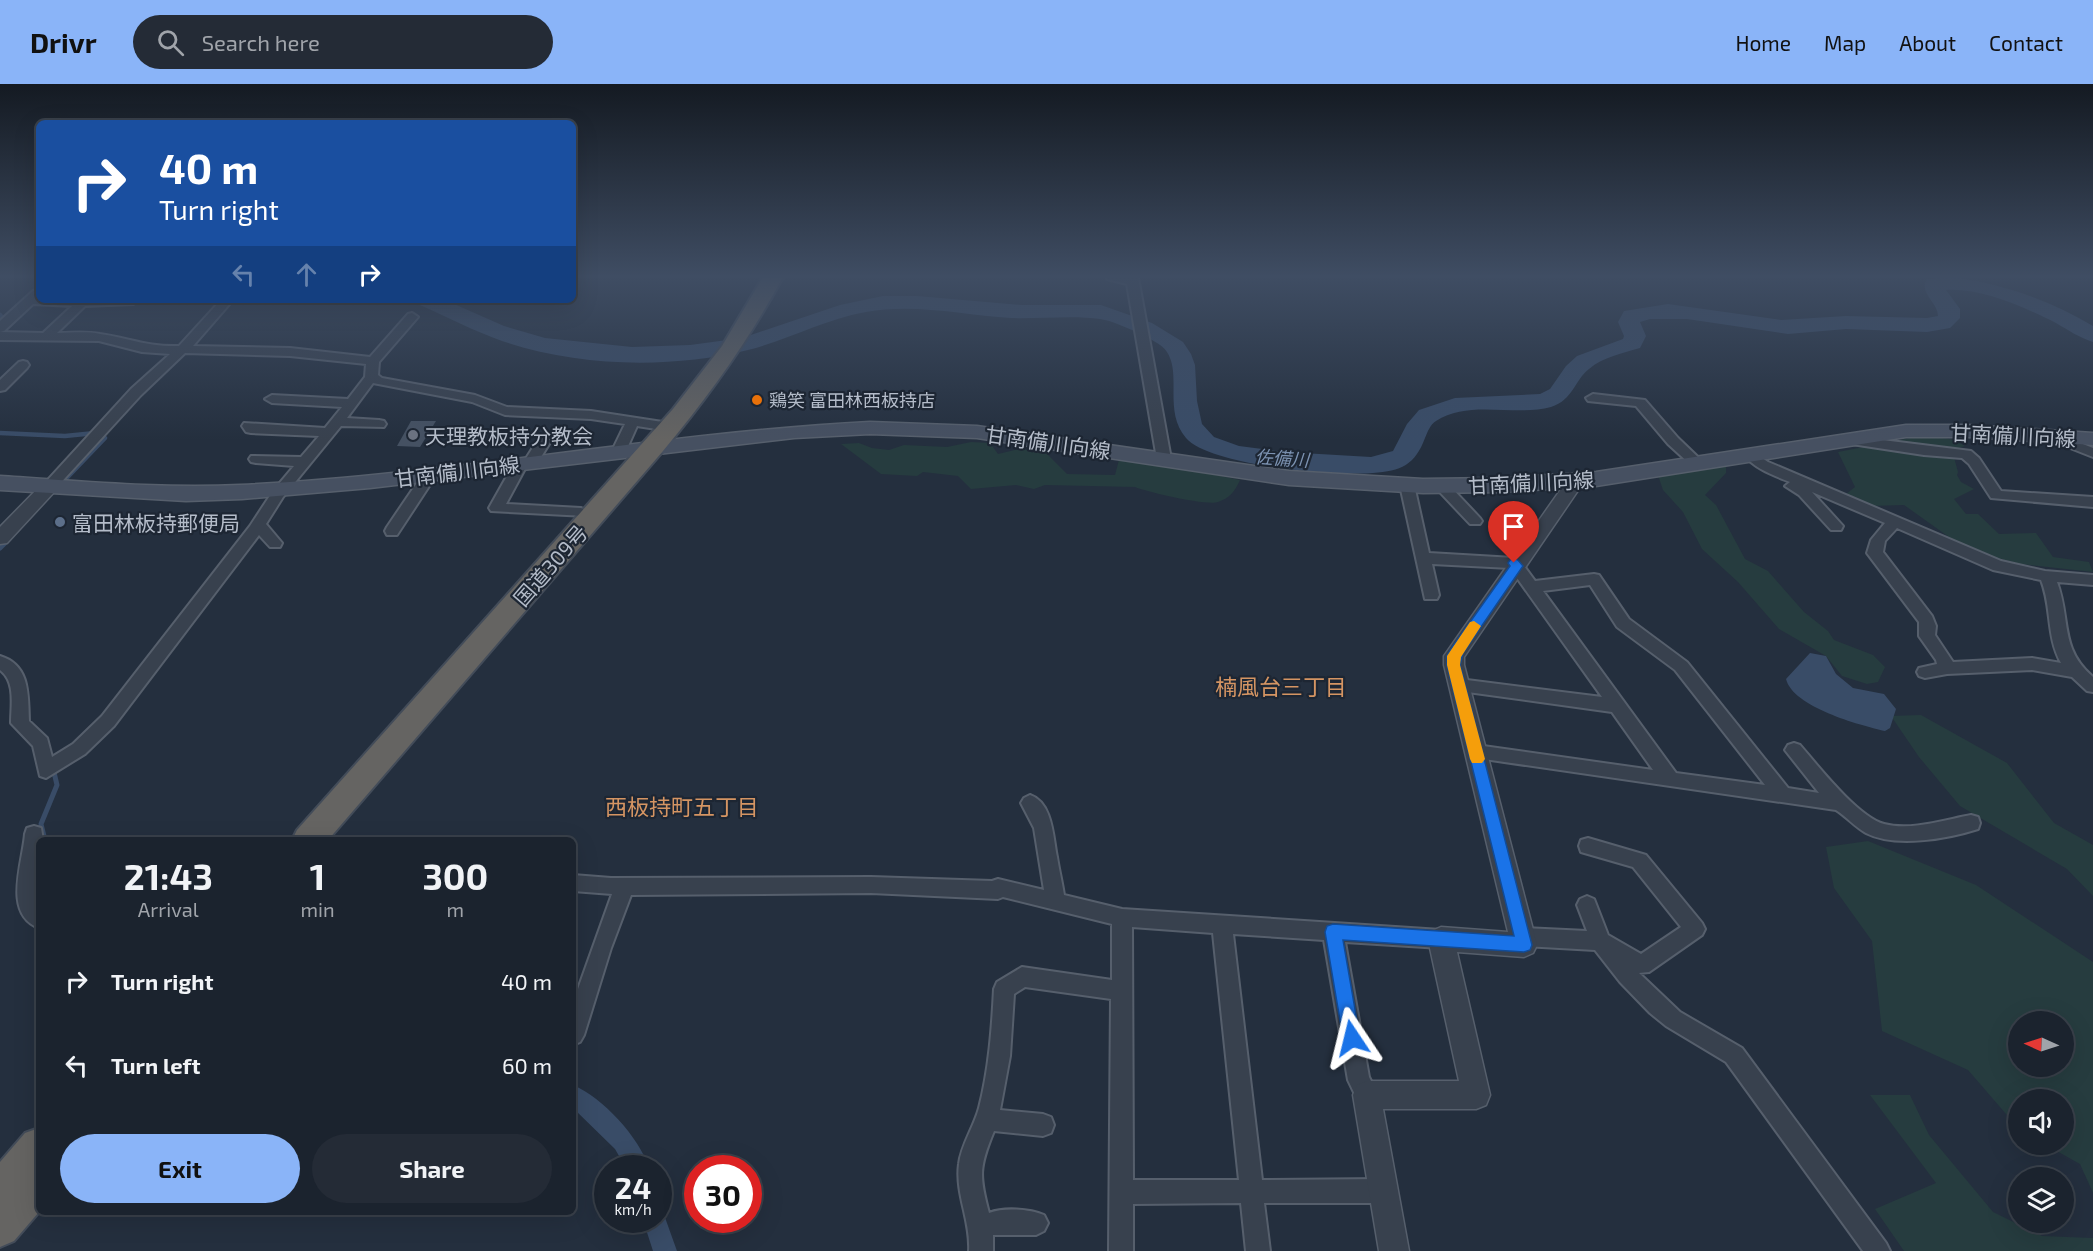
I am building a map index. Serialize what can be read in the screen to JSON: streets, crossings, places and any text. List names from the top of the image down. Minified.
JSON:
{"streets":{"highway":["国道309号"],"main road":["甘南備川向線"]},"crossings":[["甘南備川向線","国道309号"]],"districts":["楠風台三丁目","西板持町五丁目"],"water":["佐備川"],"places":["鶏笑 富田林西板持店","天理教板持分教会","富田林板持郵便局"],"north":"left","page":{"header":"Drivr","search":"Search here","nav":["Home","Map","About","Contact"],"turn":["40 m","Turn right"],"eta":["21:43","Arrival","1","min","300","m"],"list":[{"name":"Turn right","value":"40 m"},{"name":"Turn left","value":"60 m"}],"buttons":["Exit","Share"],"speed":"24 km/h","limit":"30"}}
